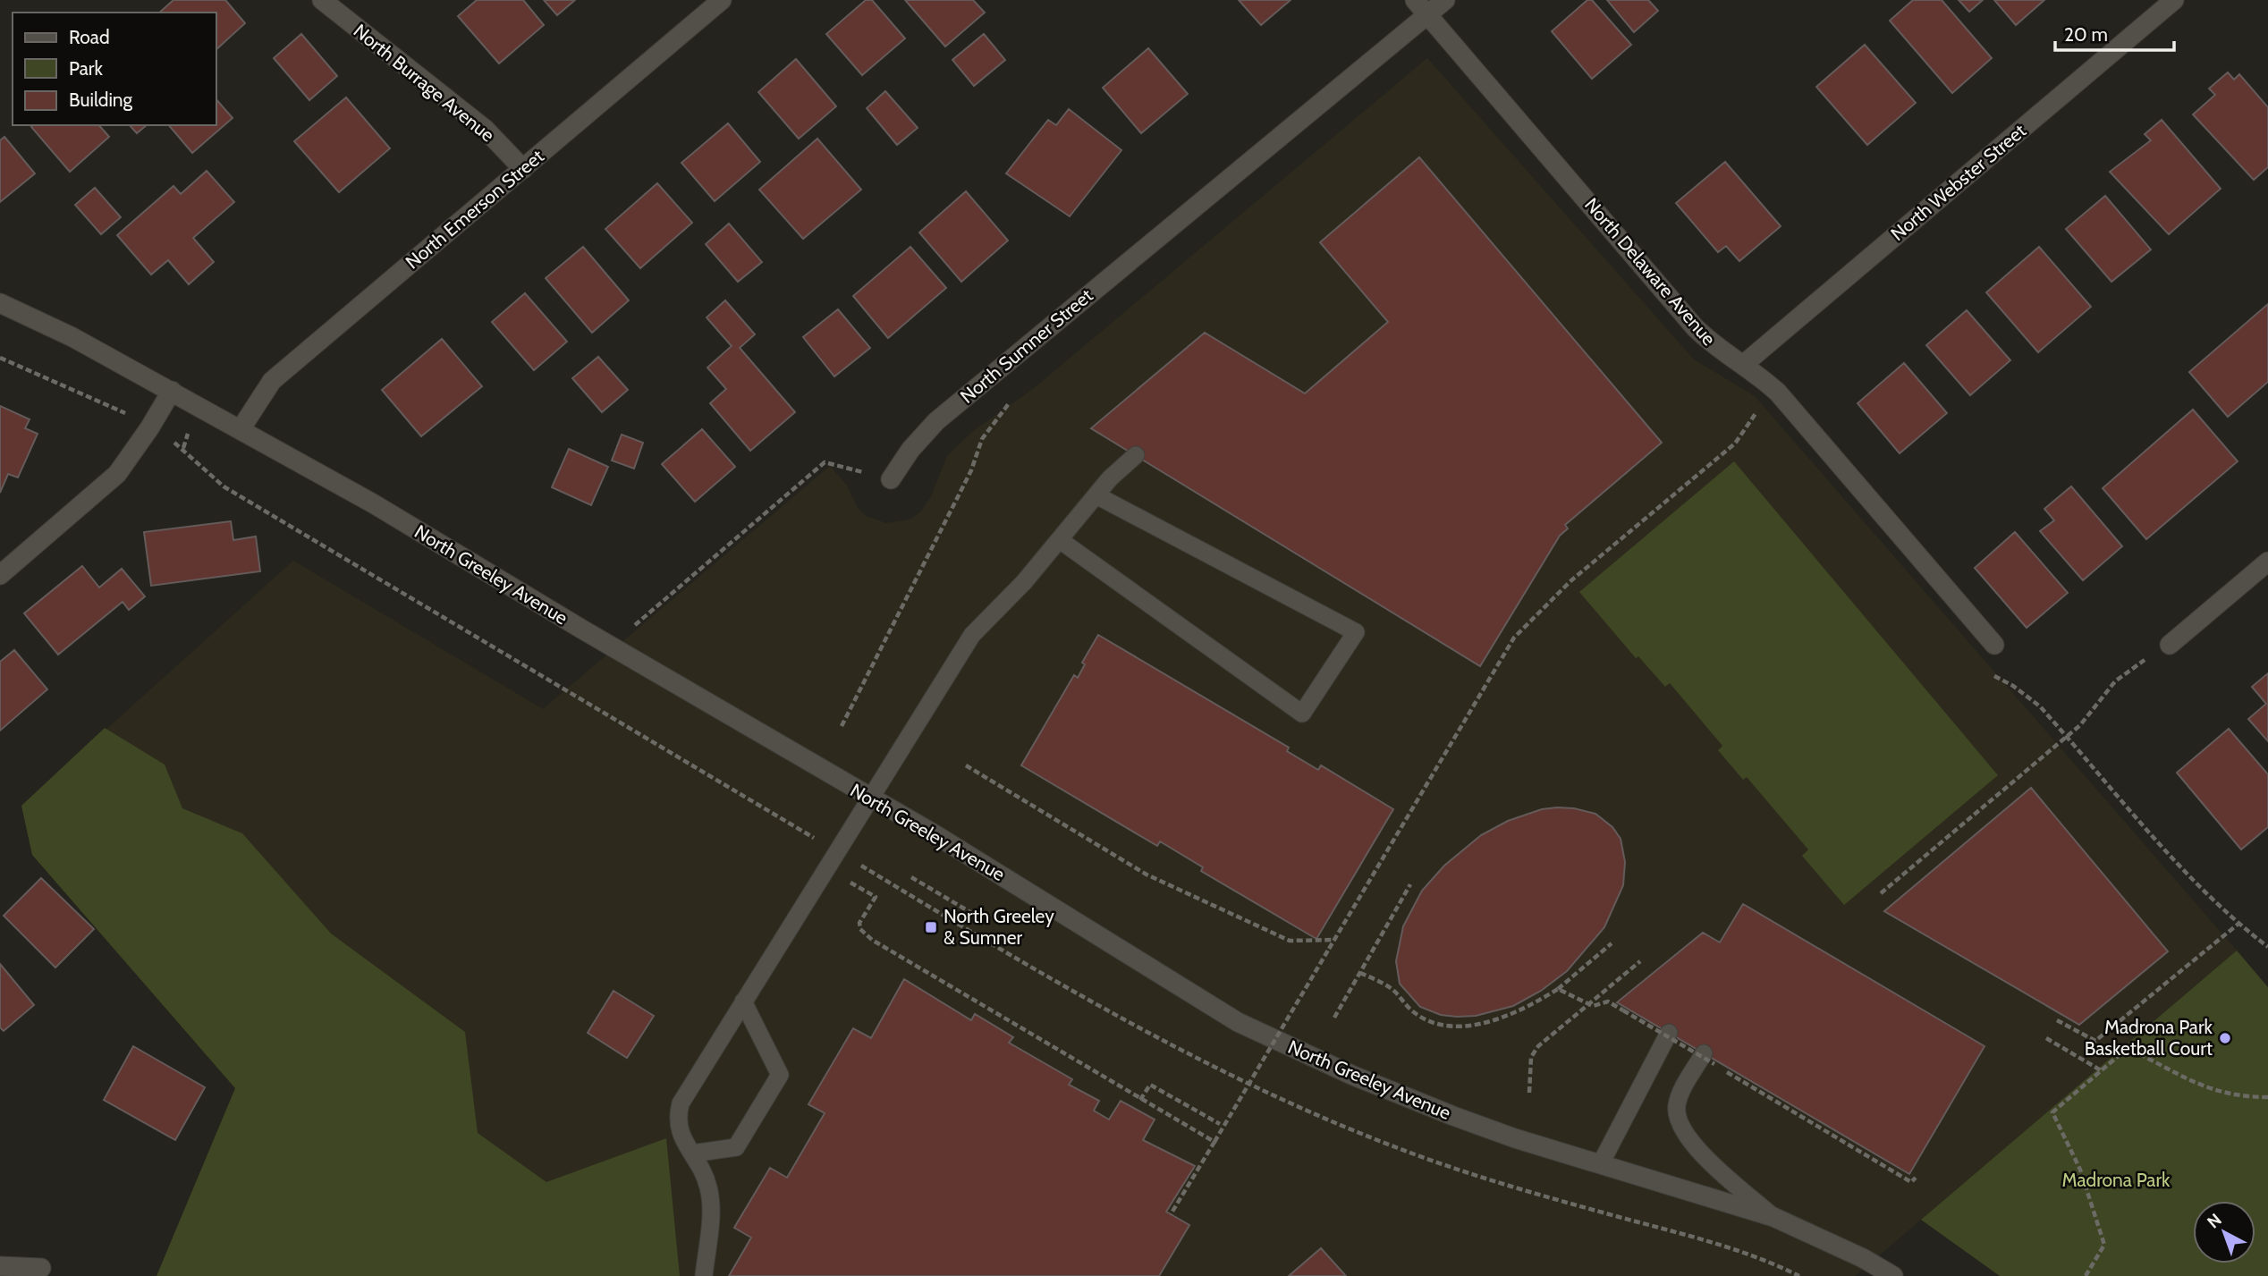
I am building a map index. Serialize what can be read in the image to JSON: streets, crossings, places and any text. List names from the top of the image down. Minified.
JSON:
{"streets":{"street":["North Burrage Avenue","North Webster Street","North Emerson Street","North Delaware Avenue","North Sumner Street","North Greeley Avenue"]},"crossings":[["North Burrage Avenue","North Emerson Street"],["North Webster Street","North Delaware Avenue"],["North Emerson Street","North Greeley Avenue"],["North Delaware Avenue","North Sumner Street"]],"parks":["Madrona Park"],"places":{"transit":["North Greeley & Sumner"],"other":["Madrona Park Basketball Court"]},"legend":["Road","Park","Building"],"scale_bar":"20 m","north":"top left"}
